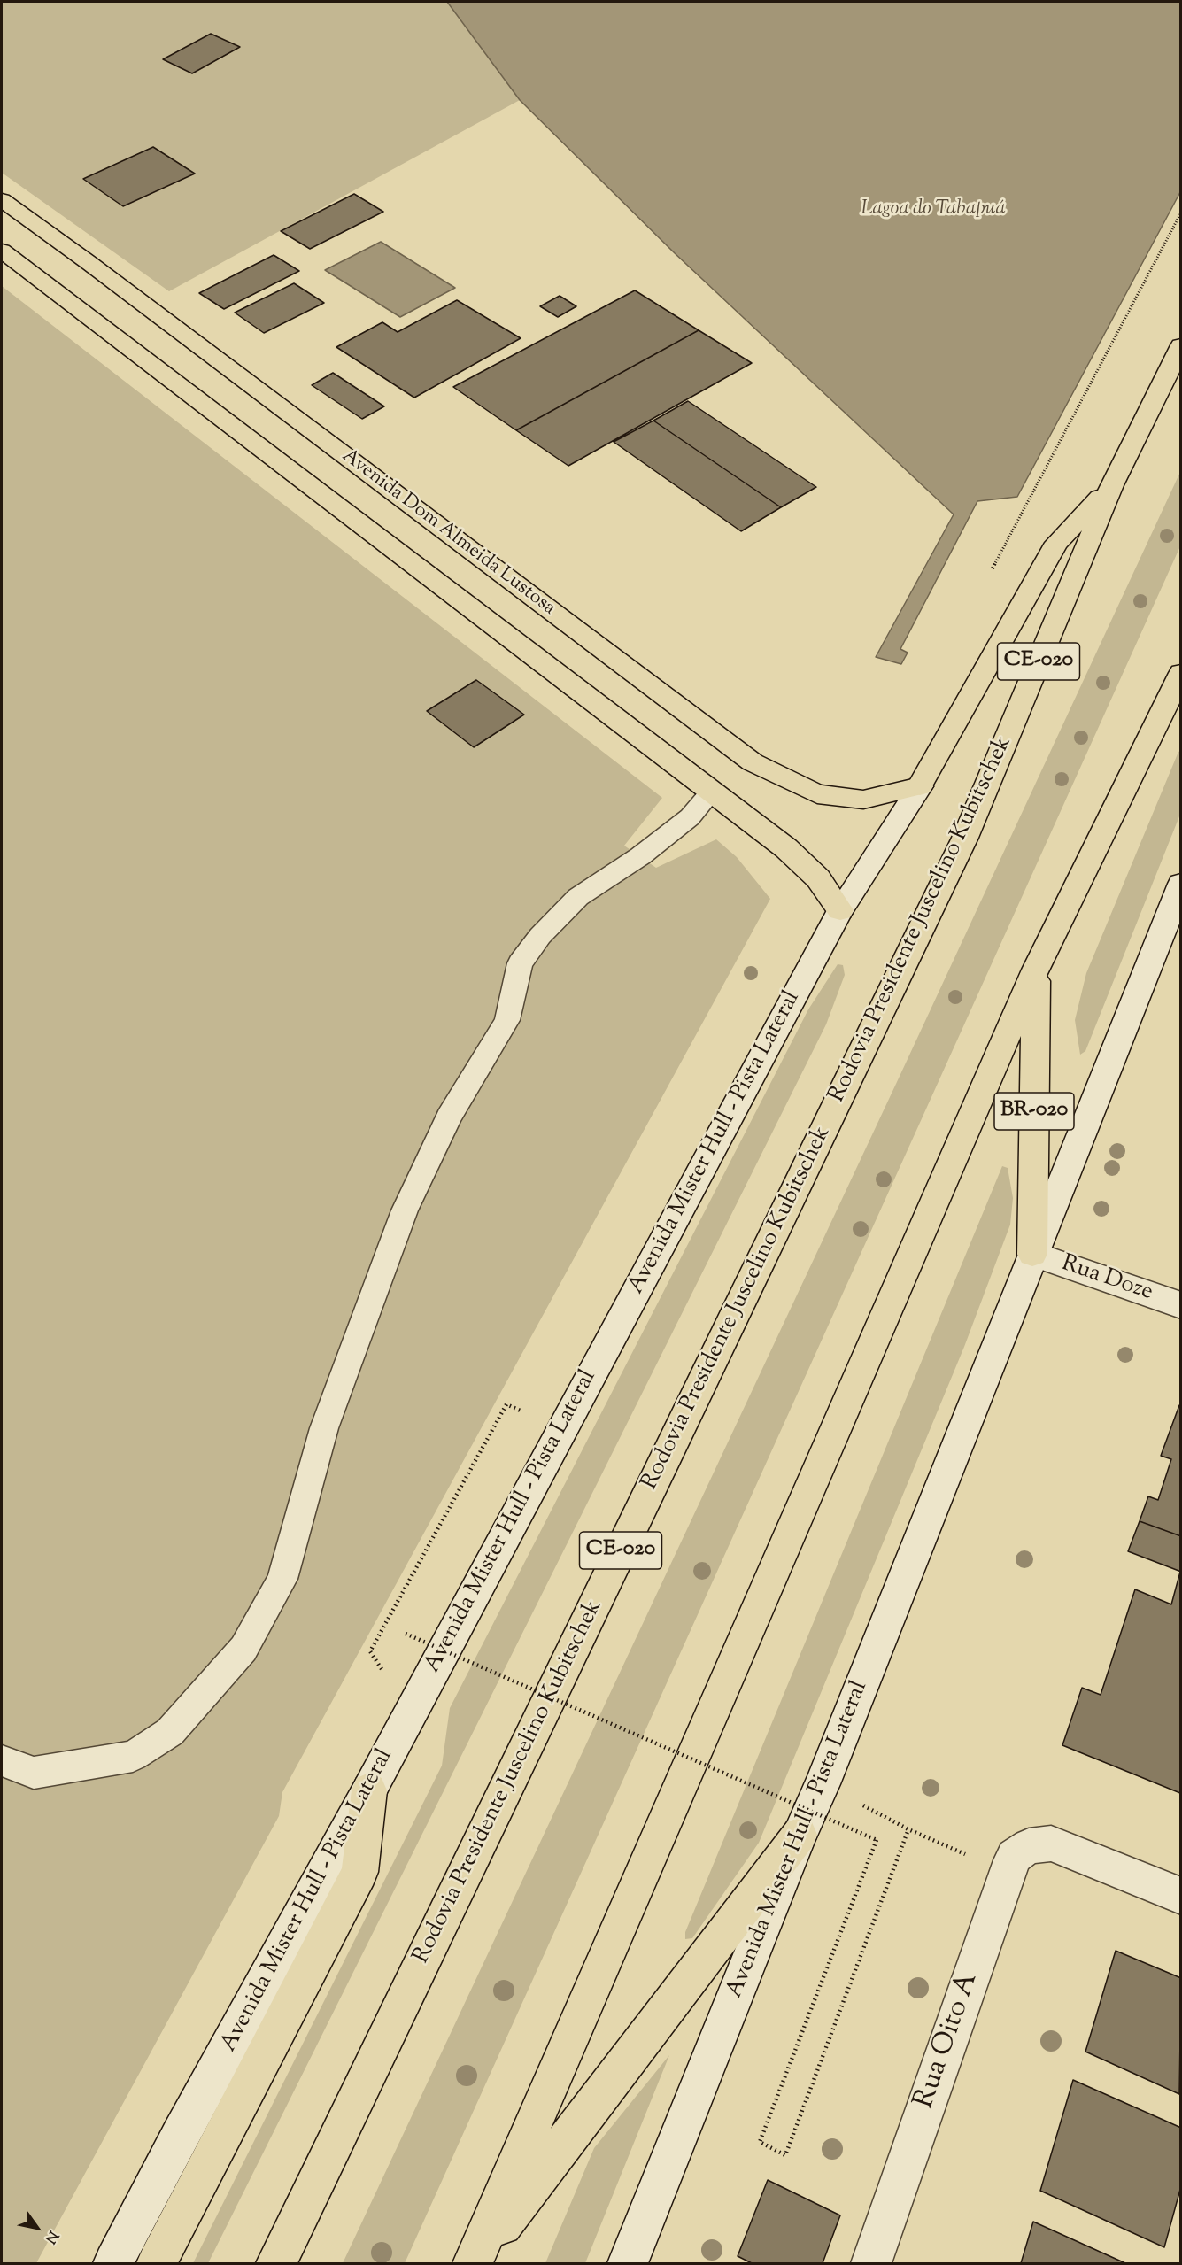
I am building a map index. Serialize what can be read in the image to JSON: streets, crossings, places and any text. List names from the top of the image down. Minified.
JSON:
{"streets":{"main road":["Avenida Dom Almeida Lustosa","CE-020","Rodovia Presidente Juscelino Kubitschek","BR-020","Avenida Mister Hull - Pista Lateral","Rua Doze","Rua Oito A"]},"crossings":[["Avenida Dom Almeida Lustosa","Avenida Mister Hull - Pista Lateral"],["BR-020","Avenida Mister Hull - Pista Lateral"],["BR-020","Rua Doze"],["Avenida Mister Hull - Pista Lateral","Rua Doze"]],"water":["Lagoa do Tabapuá"],"north":"bottom right"}
